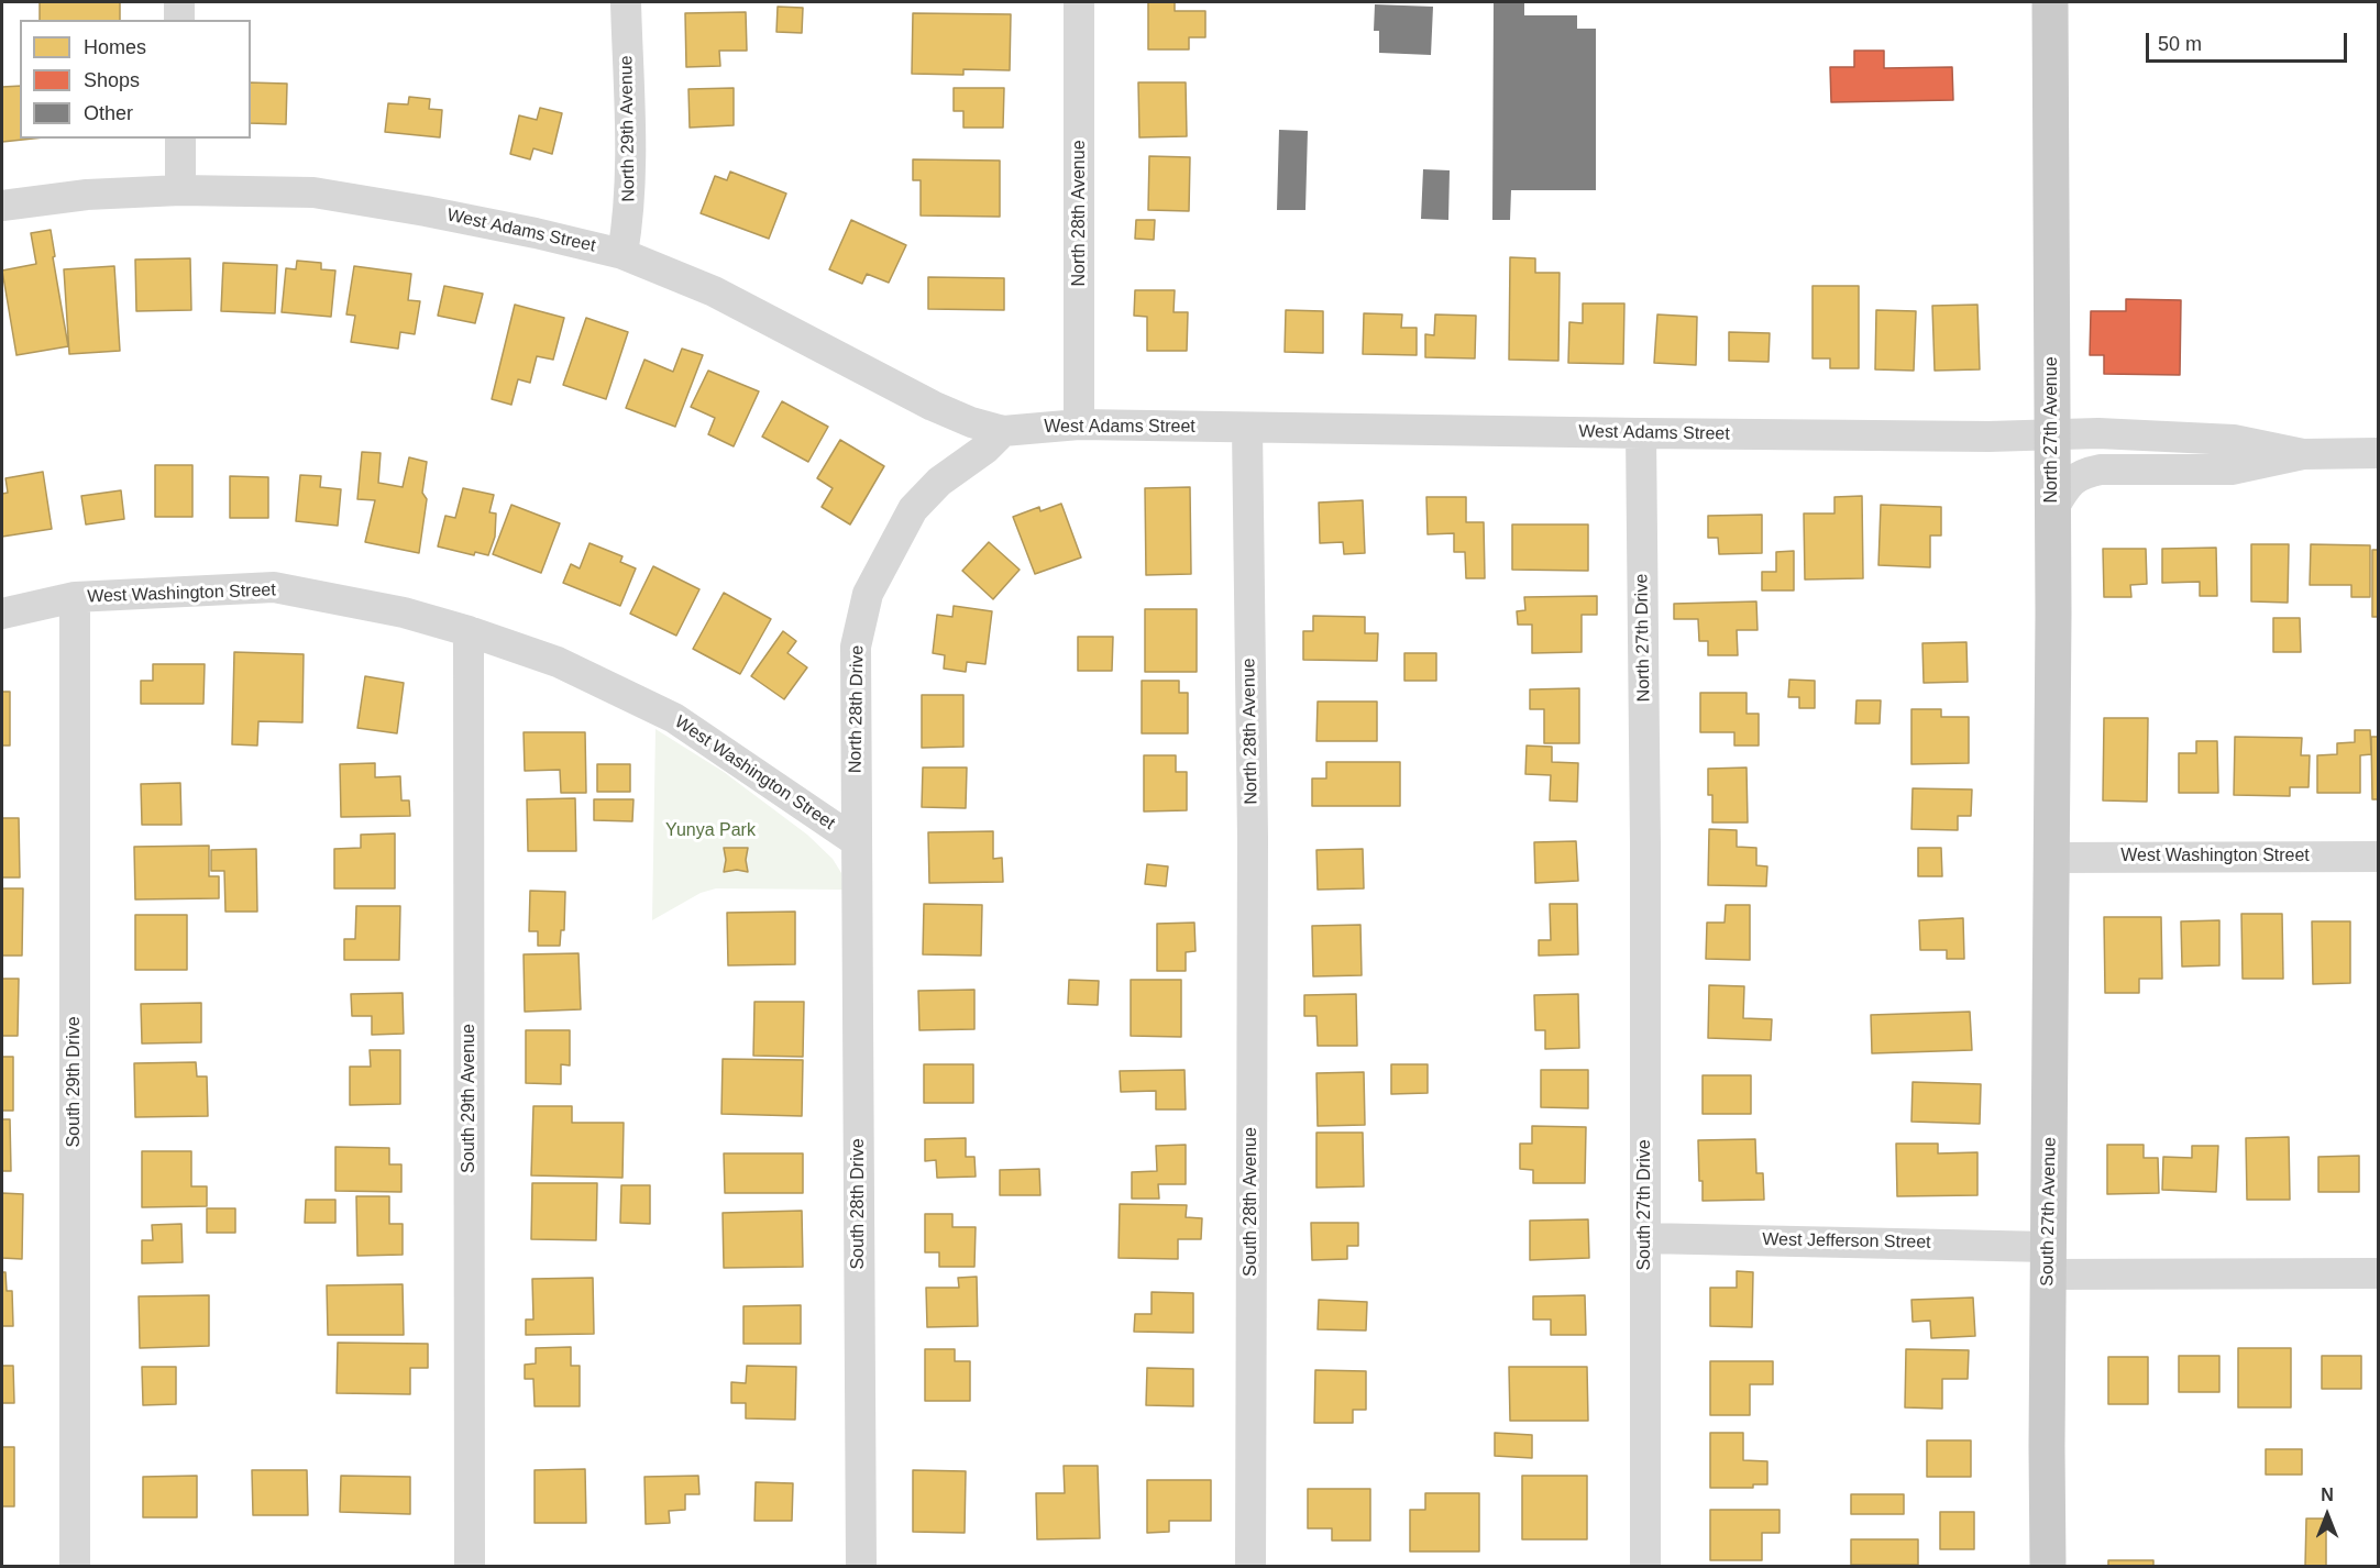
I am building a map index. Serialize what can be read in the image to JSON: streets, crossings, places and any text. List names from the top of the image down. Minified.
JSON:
{"streets":{"main road":["North 27th Avenue","South 27th Avenue"],"street":["North 29th Avenue","North 28th Avenue","West Adams Street","West Washington Street","North 27th Drive","North 28th Drive","South 29th Drive","South 29th Avenue","South 28th Avenue","South 28th Drive","South 27th Drive","West Jefferson Street"]},"crossings":[["North 29th Avenue","West Adams Street"],["North 28th Avenue","West Adams Street"],["North 28th Avenue","South 28th Avenue"],["West Adams Street","North 27th Avenue"],["West Adams Street","North 27th Drive"],["West Adams Street","North 28th Drive"],["North 27th Avenue","West Washington Street"],["North 27th Avenue","South 27th Avenue"],["West Washington Street","North 28th Drive"],["West Washington Street","South 29th Drive"],["West Washington Street","South 29th Avenue"],["West Washington Street","South 28th Drive"],["West Washington Street","South 27th Avenue"],["North 27th Drive","South 27th Drive"],["North 28th Drive","South 28th Drive"],["South 27th Drive","West Jefferson Street"],["South 27th Avenue","West Jefferson Street"]],"parks":["Yunya Park"],"legend":["Homes","Shops","Other"],"scale_bar":"50 m","north":"top"}
